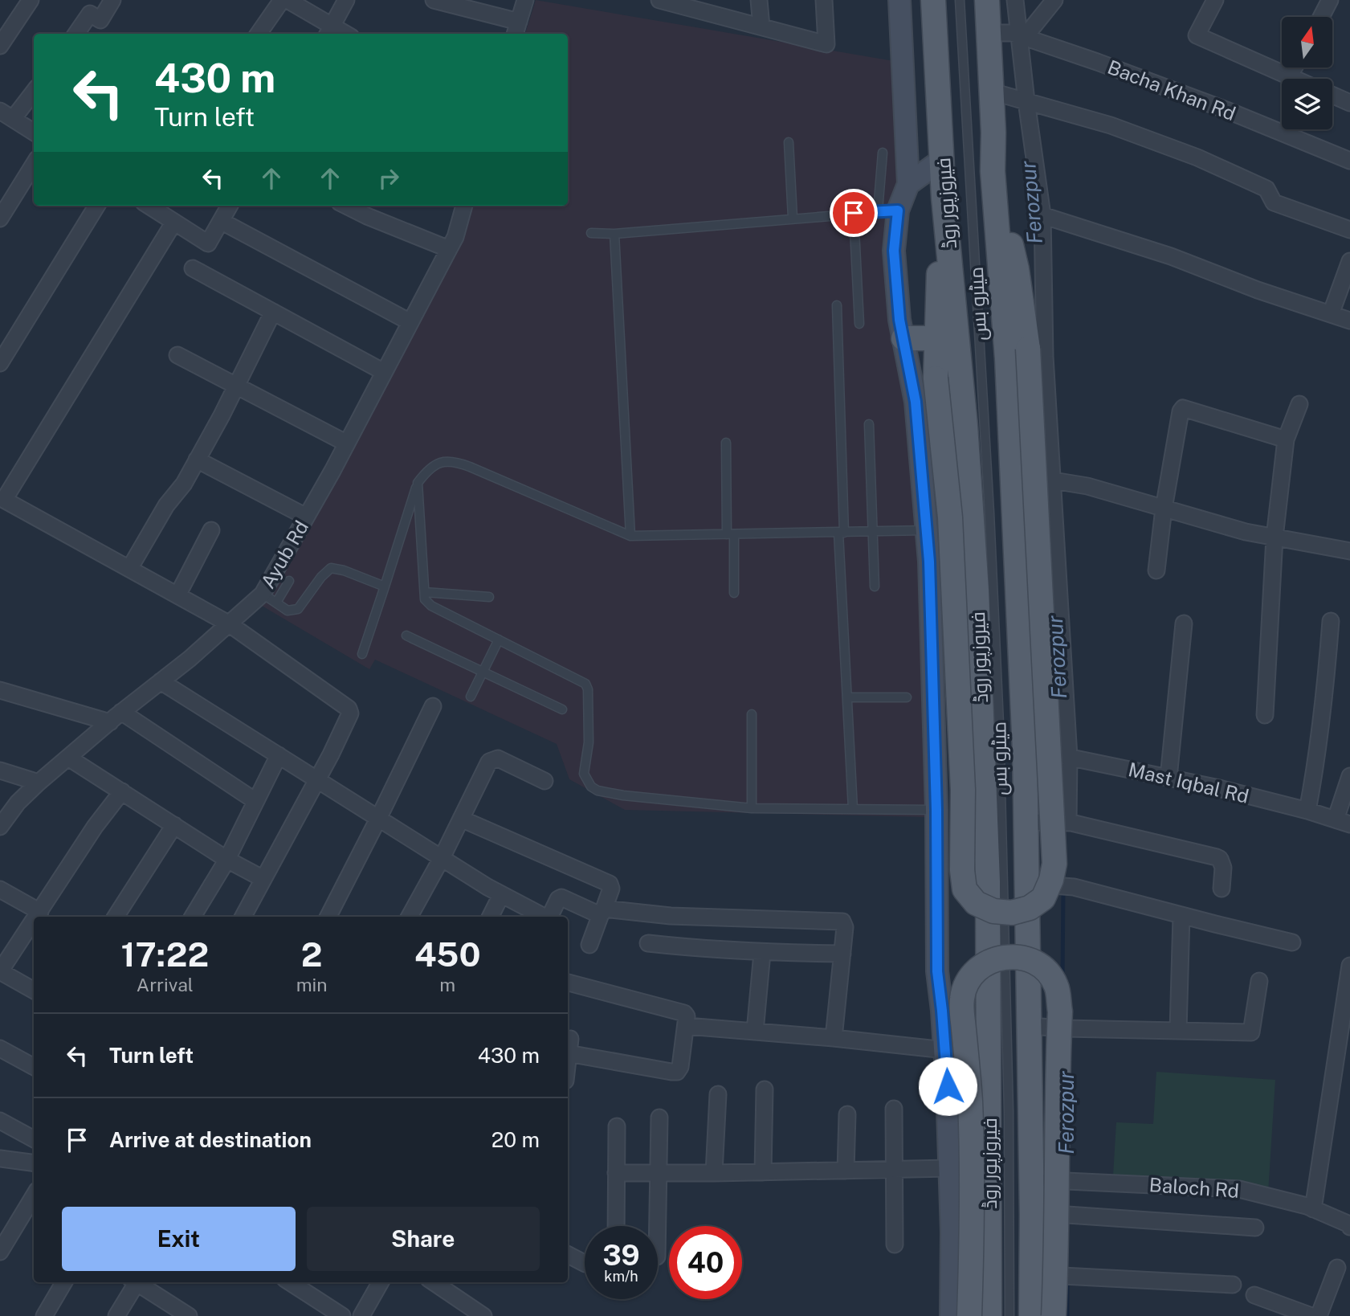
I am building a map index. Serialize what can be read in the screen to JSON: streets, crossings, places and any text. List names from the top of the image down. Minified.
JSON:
{"streets":{"main road":["فیروزپور روڈ"],"street":["Bacha Khan Rd","Ayub Rd","Mast Iqbal Rd","Baloch Rd"],"lane":["میٹرو بس"]},"crossings":[["Bacha Khan Rd","فیروزپور روڈ"],["فیروزپور روڈ","Mast Iqbal Rd"],["فیروزپور روڈ","Baloch Rd"]],"water":["Ferozpur"],"north":"top","page":{"turn":["430 m","Turn left"],"eta":["17:22","Arrival","2","min","450","m"],"list":[{"name":"Turn left","value":"430 m"},{"name":"Arrive at destination","value":"20 m"}],"buttons":["Exit","Share"],"speed":"39 km/h","limit":"40"}}
